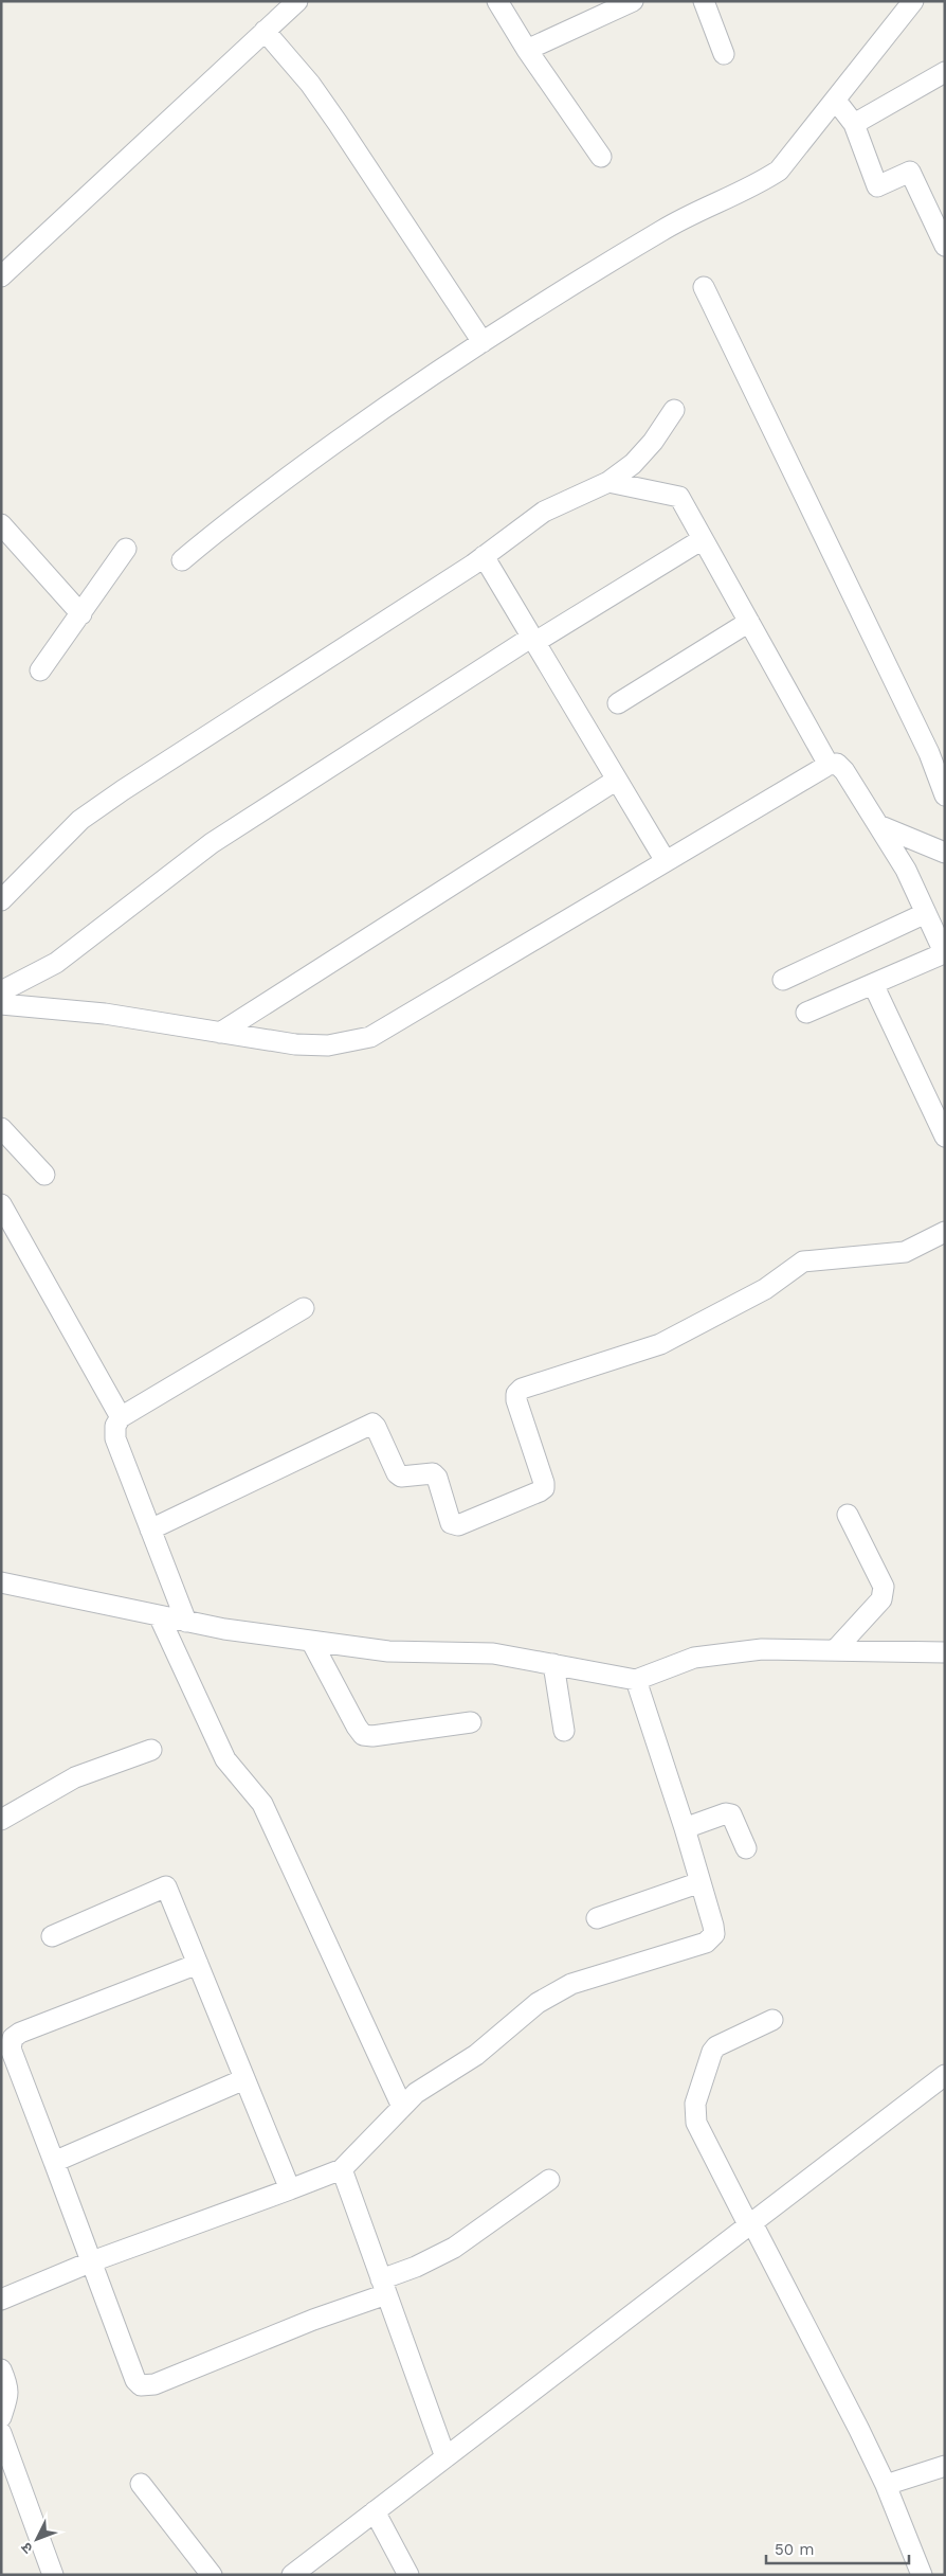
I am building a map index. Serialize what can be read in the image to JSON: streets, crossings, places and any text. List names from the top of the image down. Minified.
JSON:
{"scale_bar":"50 m","north":"bottom left"}
